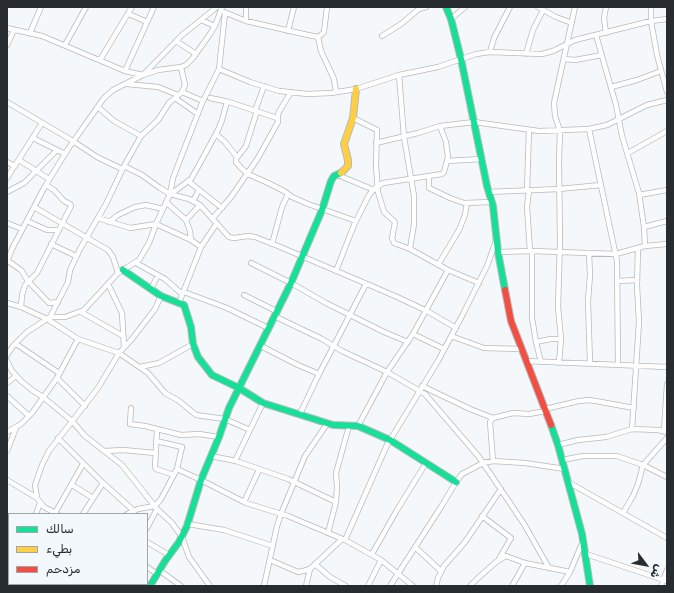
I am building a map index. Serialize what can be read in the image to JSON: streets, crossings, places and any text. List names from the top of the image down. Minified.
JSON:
{"legend":["سالك","بطيء","مزدحم"],"north":"bottom right"}
